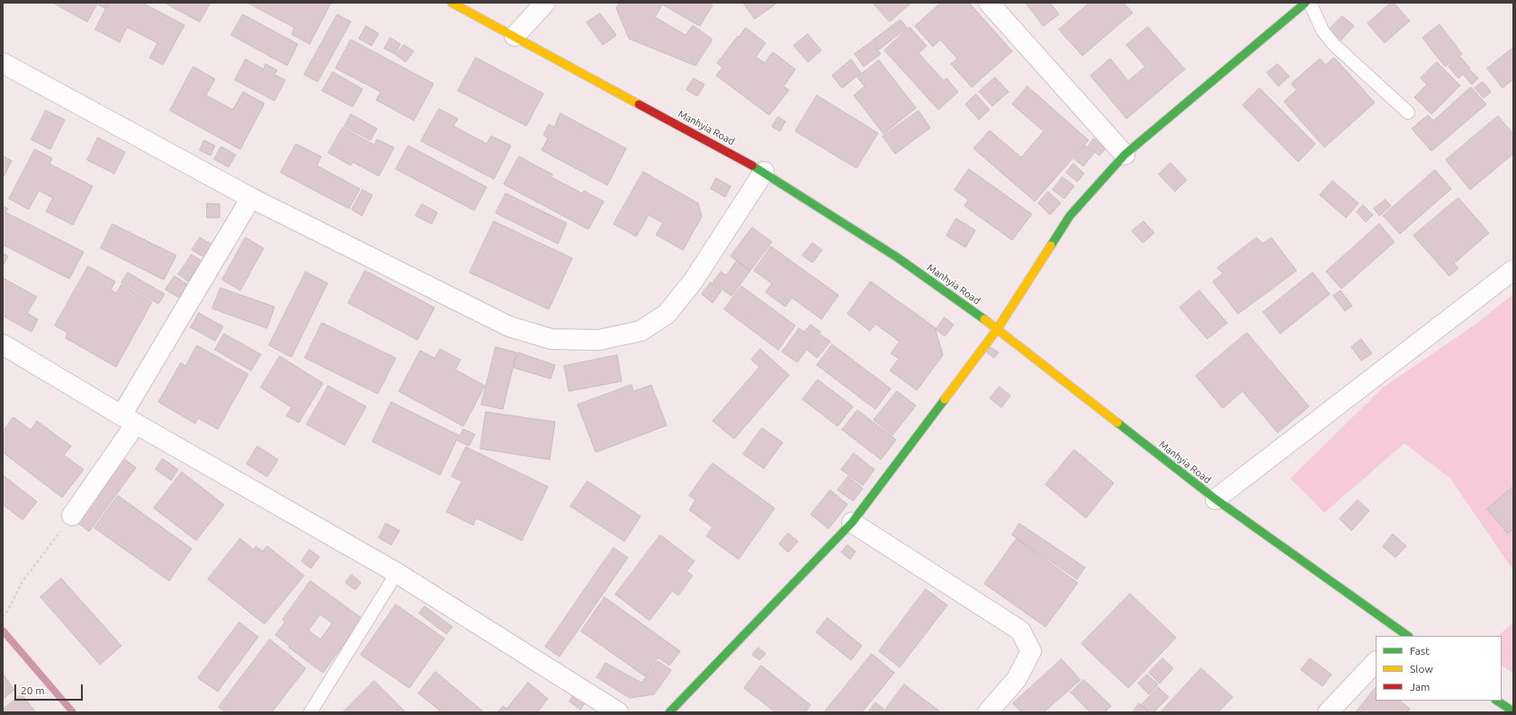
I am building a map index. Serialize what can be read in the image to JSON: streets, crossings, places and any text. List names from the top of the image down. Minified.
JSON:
{"streets":{"main road":["Manhyia Road"]},"legend":["Fast","Slow","Jam"],"scale_bar":"20 m"}
